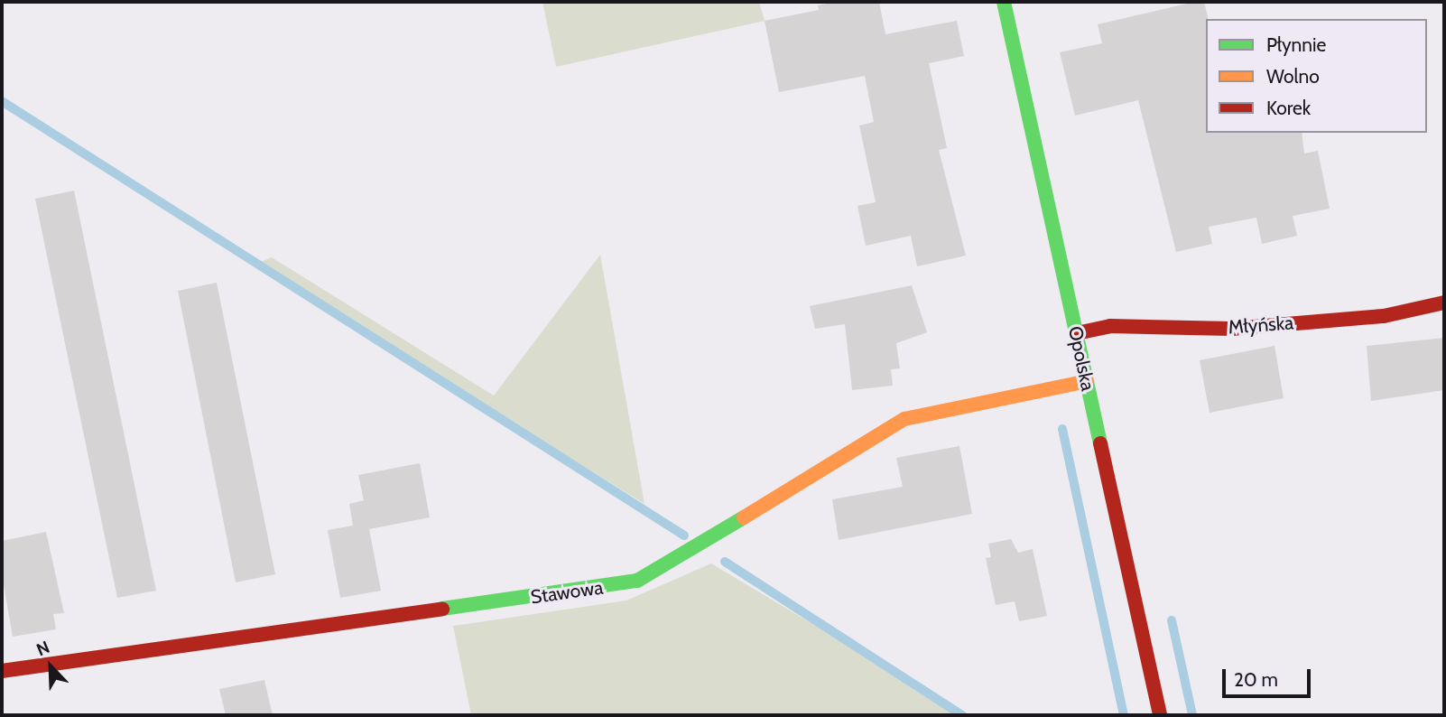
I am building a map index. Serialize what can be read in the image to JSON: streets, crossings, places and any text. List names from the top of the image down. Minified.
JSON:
{"streets":{"street":["Młyńska","Opolska","Stawowa"]},"crossings":[["Młyńska","Opolska"],["Opolska","Stawowa"]],"legend":["Płynnie","Wolno","Korek"],"scale_bar":"20 m","north":"top left"}
